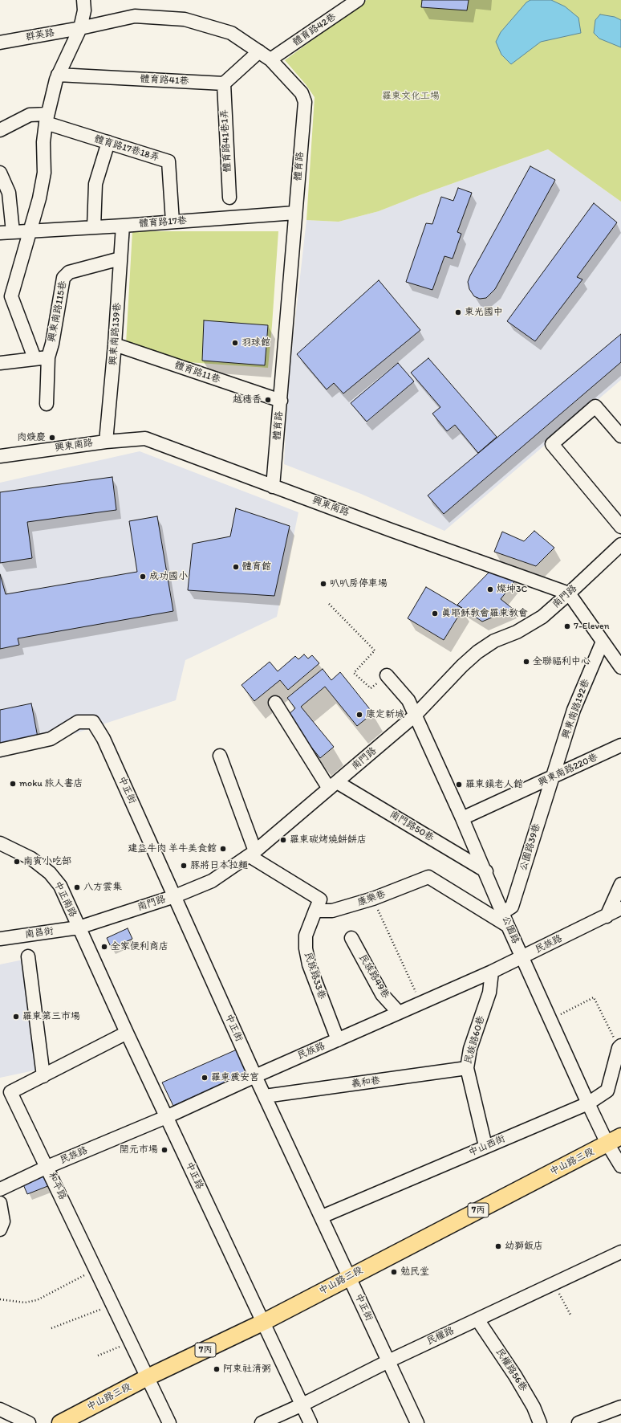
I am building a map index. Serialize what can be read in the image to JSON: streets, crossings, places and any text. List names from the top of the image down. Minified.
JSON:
{"streets":{"main road":["中山路三段","7丙"],"street":["體育路42巷","群英路","體育路41巷","體育路41巷1弄","體育路17巷18弄","體育路","體育路17巷","興東南路115巷","興東南路139巷","體育路11巷","興東南路","南門路","興東南路192巷","興東南路220巷","中正街","南門路50巷","公園路39巷","康樂巷","中正南路","公園路","南昌街","民族路","民族路33巷","民族路49巷","民族路60巷","義和巷","中山西街","中正路","和平路","民權路","民權路56巷"]},"crossings":[["體育路42巷","體育路"],["群英路","體育路"],["體育路41巷","體育路41巷1弄"],["體育路17巷18弄","體育路17巷"],["體育路","體育路17巷"],["體育路","體育路11巷"],["體育路","興東南路"],["體育路17巷","興東南路139巷"],["興東南路115巷","興東南路139巷"],["興東南路139巷","體育路11巷"],["興東南路139巷","興東南路"],["興東南路","南門路"],["南門路","中正街"],["南門路","南門路50巷"],["南門路","中正南路"],["南門路","公園路"],["南門路","南昌街"],["南門路","中正路"],["興東南路192巷","興東南路220巷"],["興東南路192巷","公園路39巷"],["興東南路220巷","公園路39巷"],["興東南路220巷","公園路"],["中正街","民族路"],["中正街","義和巷"],["中正街","中山西街"],["中正街","中山路三段"],["中正街","民權路"],["南門路50巷","公園路"],["公園路39巷","公園路"],["康樂巷","公園路"],["康樂巷","民族路33巷"],["中正南路","南昌街"],["中正南路","中正路"],["公園路","民族路"],["公園路","中山西街"],["公園路","中山路三段"],["南昌街","中正路"],["民族路","民族路33巷"],["民族路","民族路49巷"],["民族路","民族路60巷"],["民族路","中正路"],["民族路","和平路"],["民族路60巷","義和巷"],["民族路60巷","中山西街"],["中山路三段","中正路"],["中山路三段","和平路"],["中正路","民權路"],["民權路","民權路56巷"]],"parks":["羅東文化工場"],"places":["東光國中","羽球館","越穗香","肉焿慶","體育館","成功國小","叭叭房停車場","燦坤3C","真耶穌教會羅東教會","7-Eleven","全聯福利中心","康定新城","moku 旅人書店","羅東鎮老人館","羅東碳烤燒餅餅店","建益牛肉 羊牛美食館","南賓小吃部","豚將日本拉麵","八方雲集","全家便利商店","羅東第三市場","羅東震安宮","開元市場","幼獅飯店","勉民堂","阿束社清粥"]}
